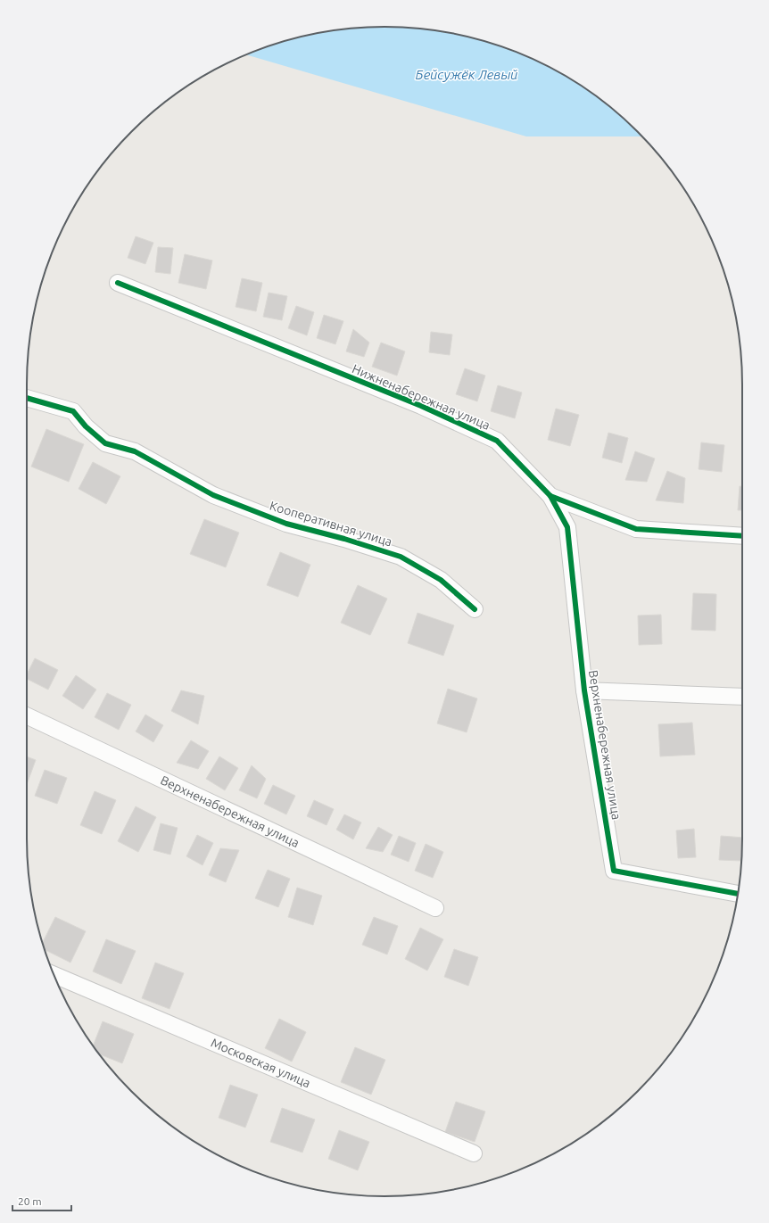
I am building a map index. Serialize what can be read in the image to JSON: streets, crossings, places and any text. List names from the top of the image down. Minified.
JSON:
{"streets":{"street":["Нижненабережная улица","Кооперативная улица","Верхненабережная улица","Московская улица"]},"crossings":[["Нижненабережная улица","Верхненабережная улица"]],"water":["Бейсужёк Левый"],"scale_bar":"20 m"}
